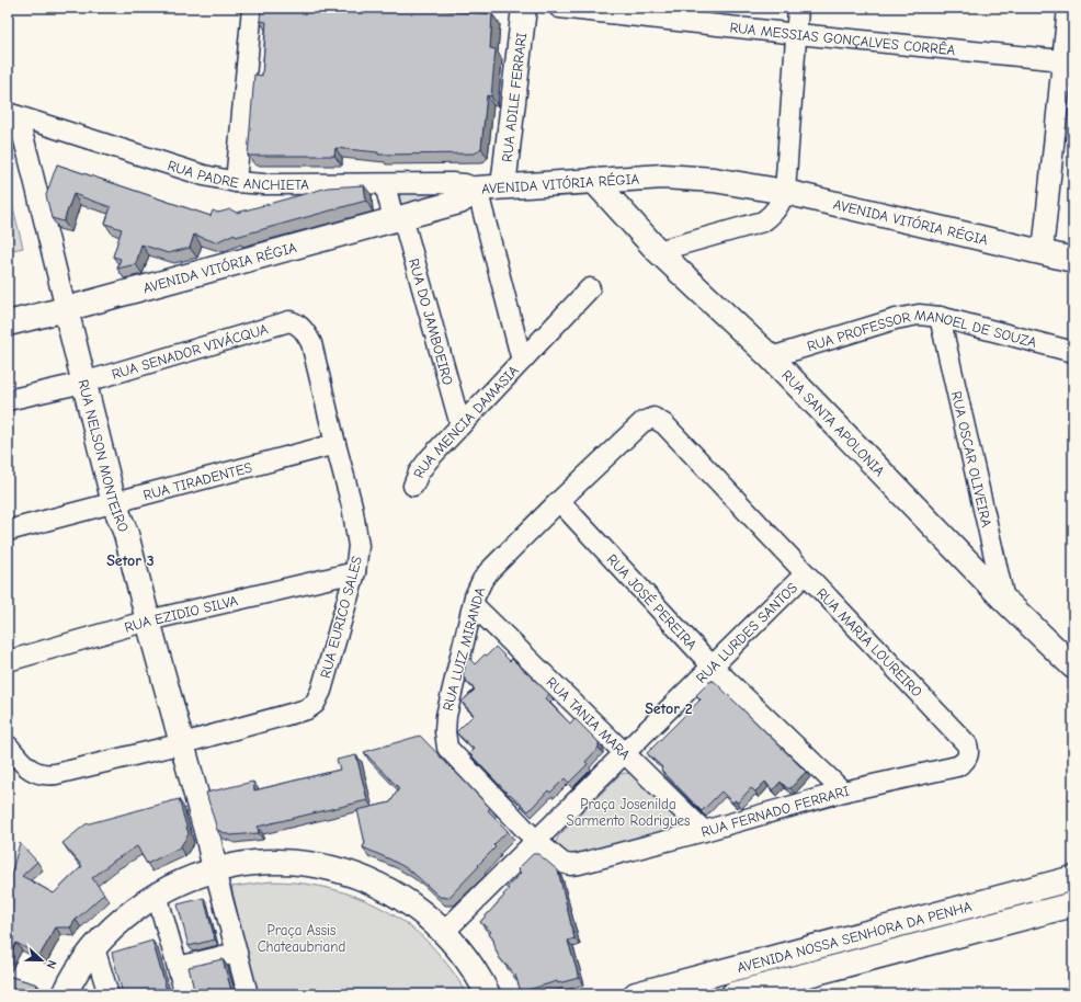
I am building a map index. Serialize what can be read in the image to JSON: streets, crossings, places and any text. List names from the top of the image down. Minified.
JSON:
{"streets":{"street":["RUA MESSIAS GONÇALVES CORRÊA","RUA ADILE FERRARI","RUA PADRE ANCHIETA","AVENIDA VITÓRIA RÉGIA","RUA DO JAMBOEIRO","RUA PROFESSOR MANOEL DE SOUZA","RUA SENADOR VIVÁCQUA","RUA MENCIA DAMASIA","RUA SANTA APOLONIA","RUA NELSON MONTEIRO","RUA OSCAR OLIVEIRA","RUA TIRADENTES","RUA JOSÉ PEREIRA","RUA EZIDIO SILVA","RUA EURICO SALES","RUA LURDES SANTOS","RUA MARIA LOUREIRO","RUA LUIZ MIRANDA","RUA TANIA MARA","RUA FERNADO FERRARI","AVENIDA NOSSA SENHORA DA PENHA"]},"crossings":[["RUA ADILE FERRARI","AVENIDA VITÓRIA RÉGIA"],["RUA PADRE ANCHIETA","AVENIDA VITÓRIA RÉGIA"],["RUA PADRE ANCHIETA","RUA DO JAMBOEIRO"],["RUA PADRE ANCHIETA","RUA MENCIA DAMASIA"],["RUA PADRE ANCHIETA","RUA NELSON MONTEIRO"],["AVENIDA VITÓRIA RÉGIA","RUA DO JAMBOEIRO"],["AVENIDA VITÓRIA RÉGIA","RUA MENCIA DAMASIA"],["AVENIDA VITÓRIA RÉGIA","RUA SANTA APOLONIA"],["AVENIDA VITÓRIA RÉGIA","RUA NELSON MONTEIRO"],["RUA DO JAMBOEIRO","RUA MENCIA DAMASIA"],["RUA PROFESSOR MANOEL DE SOUZA","RUA SANTA APOLONIA"],["RUA PROFESSOR MANOEL DE SOUZA","RUA OSCAR OLIVEIRA"],["RUA SENADOR VIVÁCQUA","RUA NELSON MONTEIRO"],["RUA SENADOR VIVÁCQUA","RUA EURICO SALES"],["RUA SANTA APOLONIA","RUA OSCAR OLIVEIRA"],["RUA NELSON MONTEIRO","RUA TIRADENTES"],["RUA NELSON MONTEIRO","RUA EZIDIO SILVA"],["RUA NELSON MONTEIRO","RUA EURICO SALES"],["RUA TIRADENTES","RUA EURICO SALES"],["RUA JOSÉ PEREIRA","RUA LURDES SANTOS"],["RUA JOSÉ PEREIRA","RUA LUIZ MIRANDA"],["RUA JOSÉ PEREIRA","RUA FERNADO FERRARI"],["RUA EZIDIO SILVA","RUA EURICO SALES"],["RUA LURDES SANTOS","RUA MARIA LOUREIRO"],["RUA LURDES SANTOS","RUA LUIZ MIRANDA"],["RUA LURDES SANTOS","RUA TANIA MARA"],["RUA LURDES SANTOS","RUA FERNADO FERRARI"],["RUA MARIA LOUREIRO","RUA LUIZ MIRANDA"],["RUA MARIA LOUREIRO","RUA FERNADO FERRARI"],["RUA LUIZ MIRANDA","RUA TANIA MARA"],["RUA LUIZ MIRANDA","RUA FERNADO FERRARI"],["RUA TANIA MARA","RUA FERNADO FERRARI"]],"districts":["Setor 3","Setor 2"],"parks":["Praça Josenilda Sarmento Rodrigues","Praça Assis Chateaubriand"],"north":"right"}
